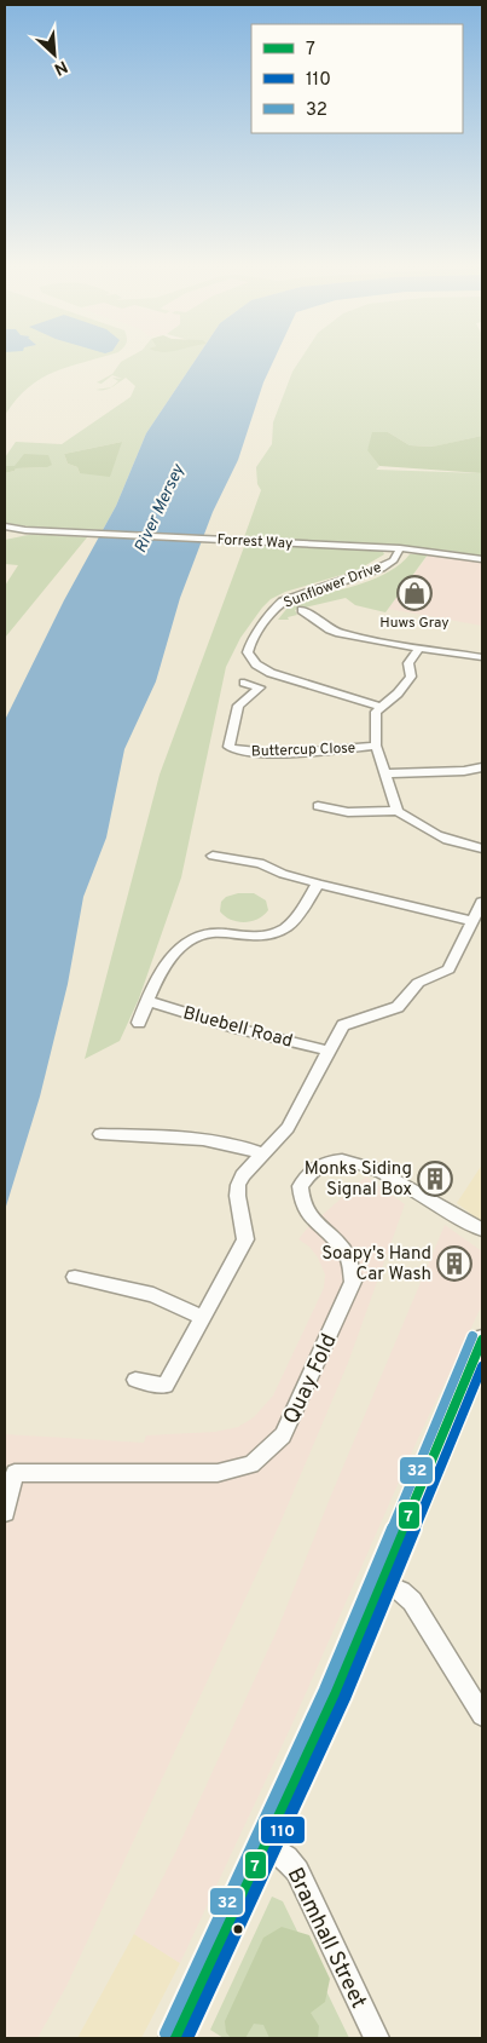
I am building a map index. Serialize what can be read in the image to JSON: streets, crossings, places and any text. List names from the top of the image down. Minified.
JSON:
{"streets":{"street":["Forrest Way","Sunflower Drive","Buttercup Close","Bluebell Road","Quay Fold","Bramhall Street"]},"crossings":[["Forrest Way","Sunflower Drive"]],"water":["River Mersey"],"places":{"shop":["Huws Gray"],"building":["Monks Siding Signal Box","Soapy's Hand Car Wash"]},"lines":["transit line 32","transit line 7","transit line 110"],"legend":["7","110","32"],"north":"bottom right"}
